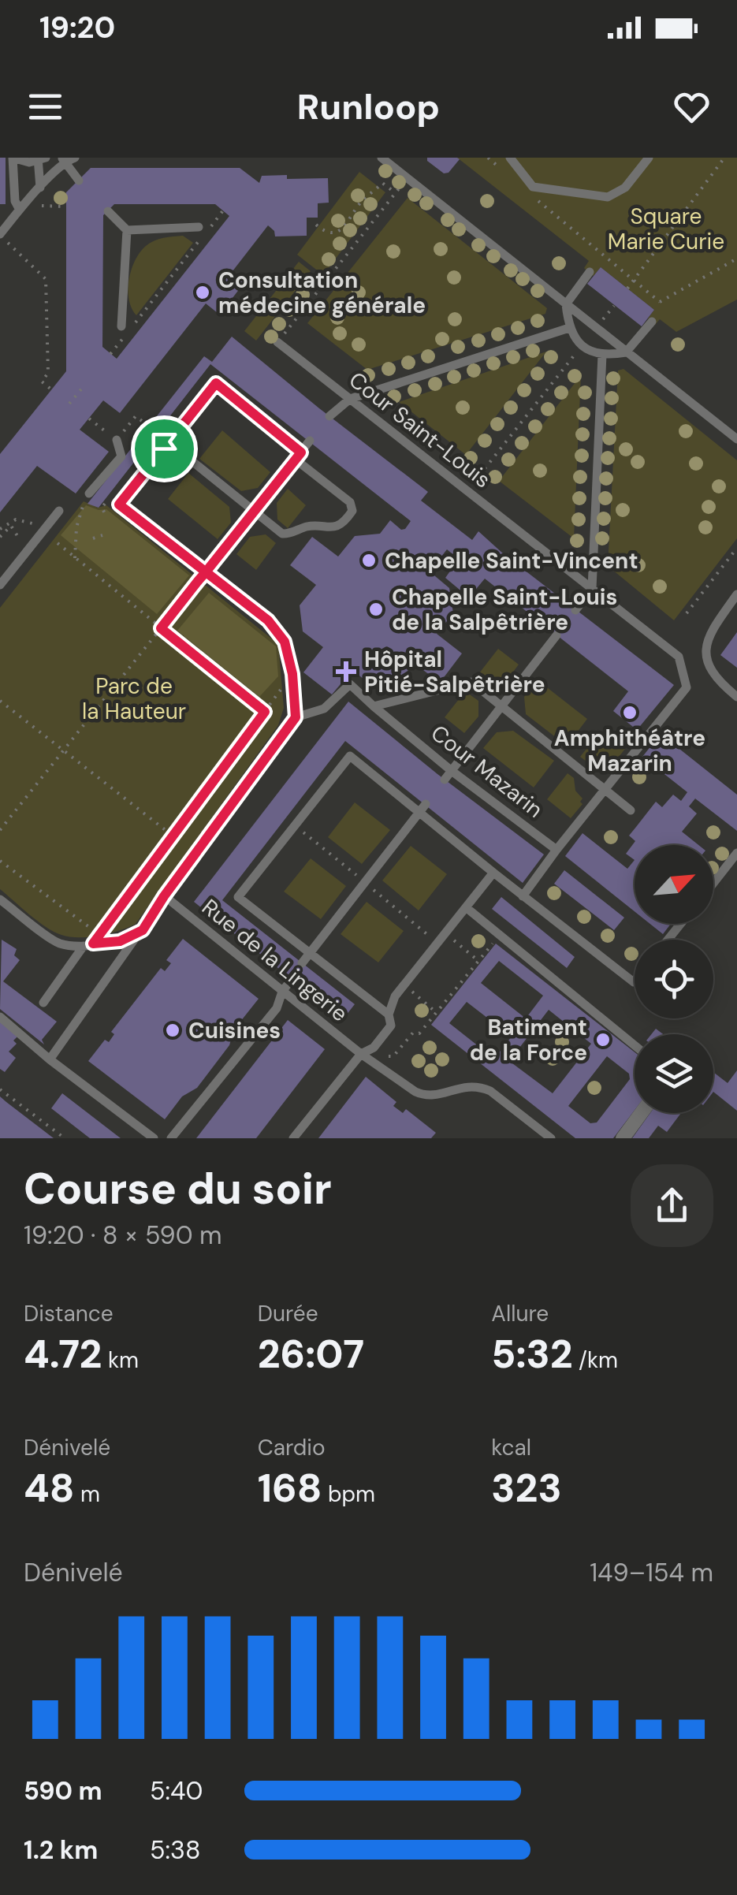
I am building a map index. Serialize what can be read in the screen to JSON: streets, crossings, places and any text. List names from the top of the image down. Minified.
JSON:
{"streets":{"lane":["Cour Saint-Louis","Cour Mazarin","Rue de la Lingerie"]},"crossings":[["Cour Saint-Louis","Cour Mazarin"]],"parks":["Square Marie Curie","Parc de la Hauteur"],"places":{"other":["Consultation médecine générale","Chapelle Saint-Vincent","Chapelle Saint-Louis de la Salpêtrière","Amphithéâtre Mazarin","Cuisines","Batiment de la Force"],"health":["Hôpital Pitié-Salpêtrière"]},"north":"top right","page":{"status":"19:20","header":"Runloop","heading":["Course du soir","19:20 · 8 × 590 m"],"stats":[["Distance","4.72 km"],["Durée","26:07"],["Allure","5:32 /km"],["Dénivelé","48 m"],["Cardio","168 bpm"],["kcal","323"]],"chart":["Dénivelé","149–154 m"],"list":[{"name":"590 m","note":"5:40"},{"name":"1.2 km","note":"5:38"}]}}
